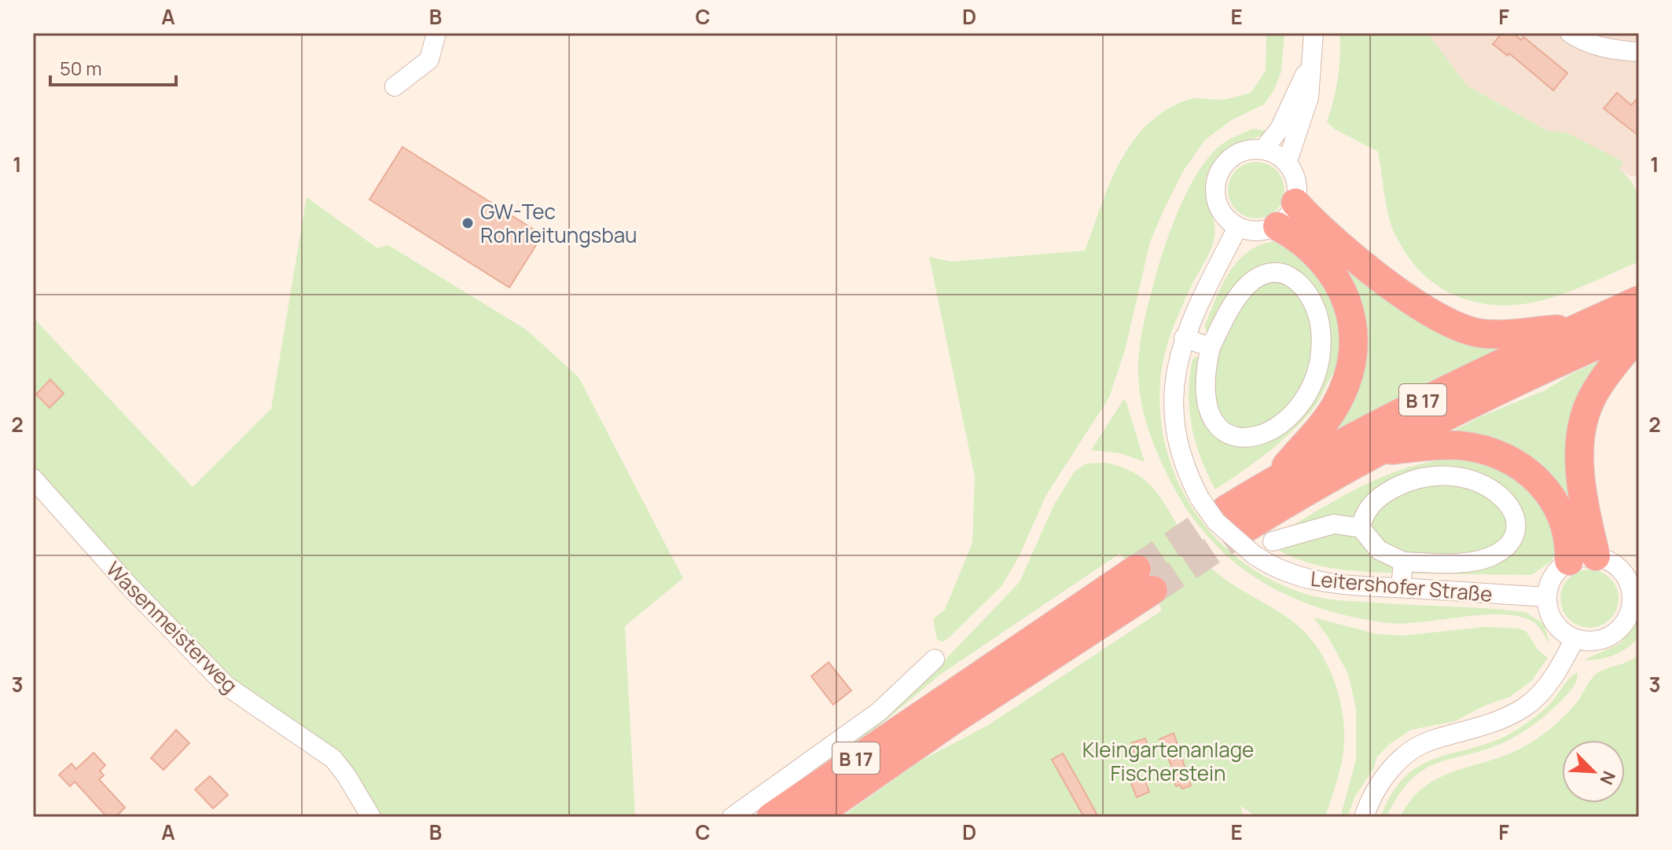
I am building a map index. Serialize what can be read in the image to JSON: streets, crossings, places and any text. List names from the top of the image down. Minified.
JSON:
{"streets":{"highway":["B 17"],"street":["Leitershofer Straße","Wasenmeisterweg"]},"crossings":[["B 17","Leitershofer Straße"]],"parks":["Kleingartenanlage Fischerstein"],"places":["GW-Tec Rohrleitungsbau"],"scale_bar":"50 m","north":"bottom right","grid":{"columns":["A","B","C","D","E","F"],"rows":["1","2","3"]}}
